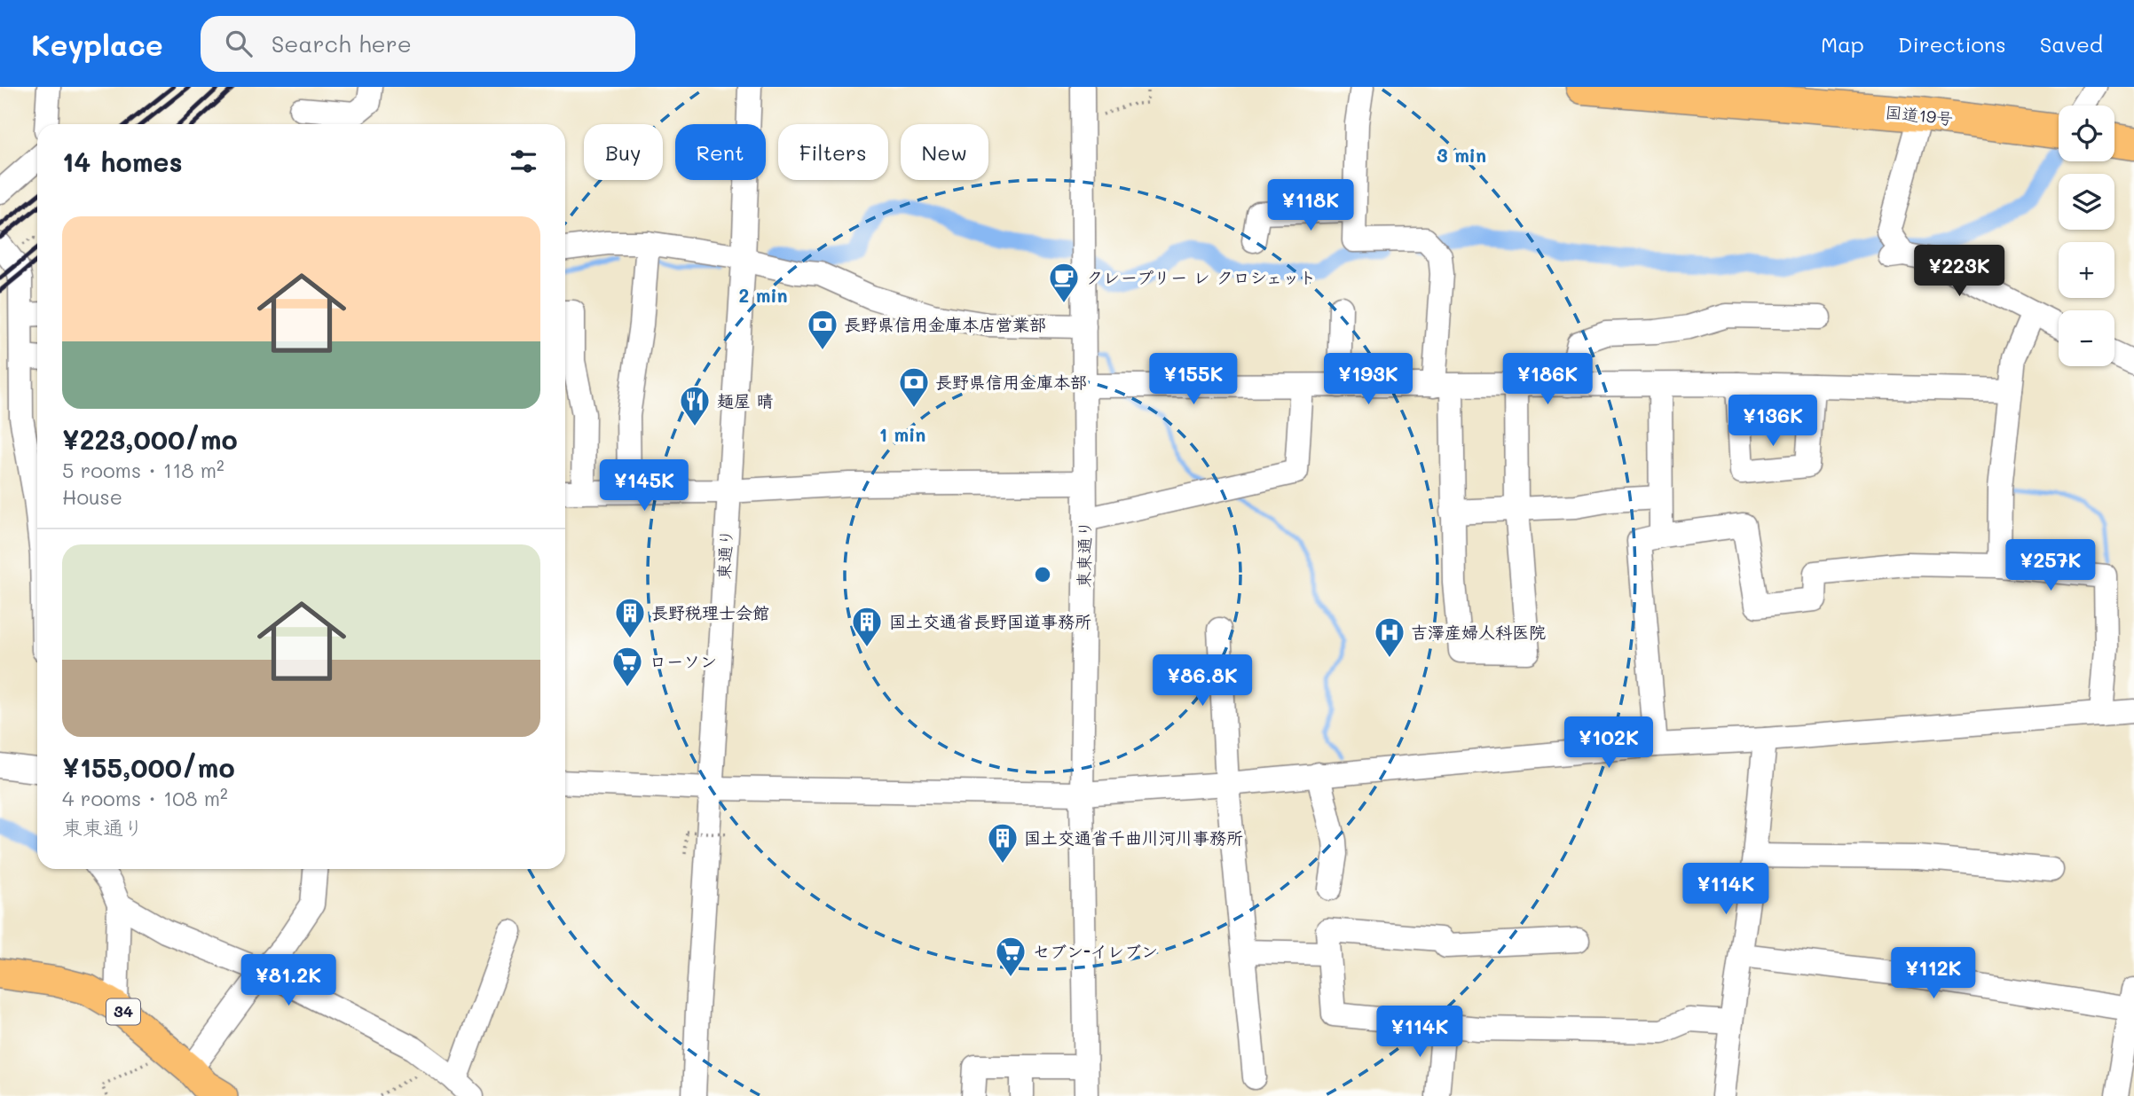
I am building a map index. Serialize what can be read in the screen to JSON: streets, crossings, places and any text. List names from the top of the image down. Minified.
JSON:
{"streets":{"highway":["国道19号"],"main road":["34"],"street":["東通り","東東通り"]},"places":{"cafe":["クレープリー レ クロシェット"],"bank":["長野県信用金庫本店営業部","長野県信用金庫本部"],"restaurant":["麺屋 晴"],"building":["長野税理士会館","国土交通省長野国道事務所","国土交通省千曲川河川事務所"],"hospital":["吉澤産婦人科医院"],"supermarket":["ローソン","セブン-イレブン"]},"page":{"header":"Keyplace","search":"Search here","nav":["Map","Directions","Saved"],"map_buttons":["+","−"],"chip":["Buy","Rent","Filters","New"],"heading":"14 homes","price":["¥118K","¥223K","¥155K","¥193K","¥186K","¥136K","¥145K","¥257K","¥86.8K","¥102K","¥114K","¥112K","¥81.2K","¥114K"],"list":[{"name":"¥223,000/mo","note":"5 rooms · 118 m² · House"},{"name":"¥155,000/mo","note":"4 rooms · 108 m² · 東東通り"}]},"rings":["3 min","2 min","1 min"]}
